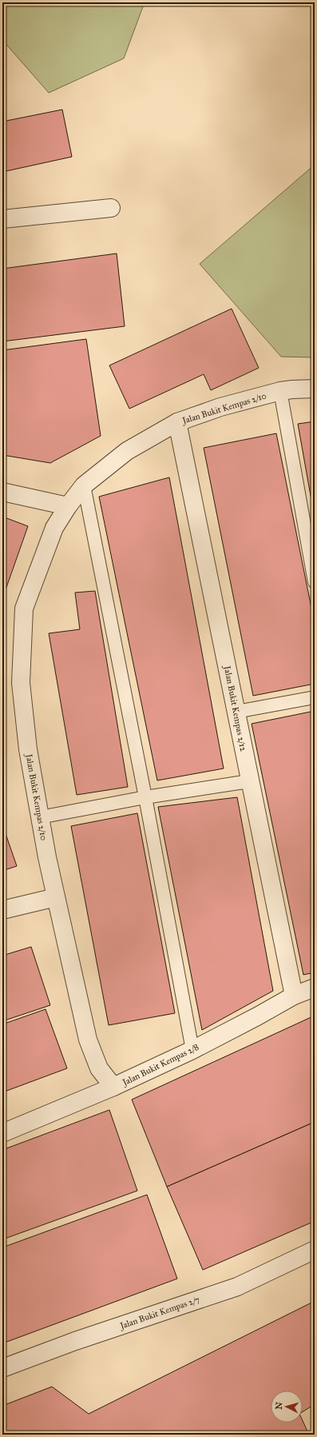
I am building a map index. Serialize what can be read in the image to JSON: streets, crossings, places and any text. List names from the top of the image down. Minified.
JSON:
{"streets":{"street":["Jalan Bukit Kempas 2/10","Jalan Bukit Kempas 2/12","Jalan Bukit Kempas 2/8","Jalan Bukit Kempas 2/7"]},"crossings":[["Jalan Bukit Kempas 2/10","Jalan Bukit Kempas 2/12"],["Jalan Bukit Kempas 2/10","Jalan Bukit Kempas 2/8"],["Jalan Bukit Kempas 2/12","Jalan Bukit Kempas 2/8"]],"north":"left"}
